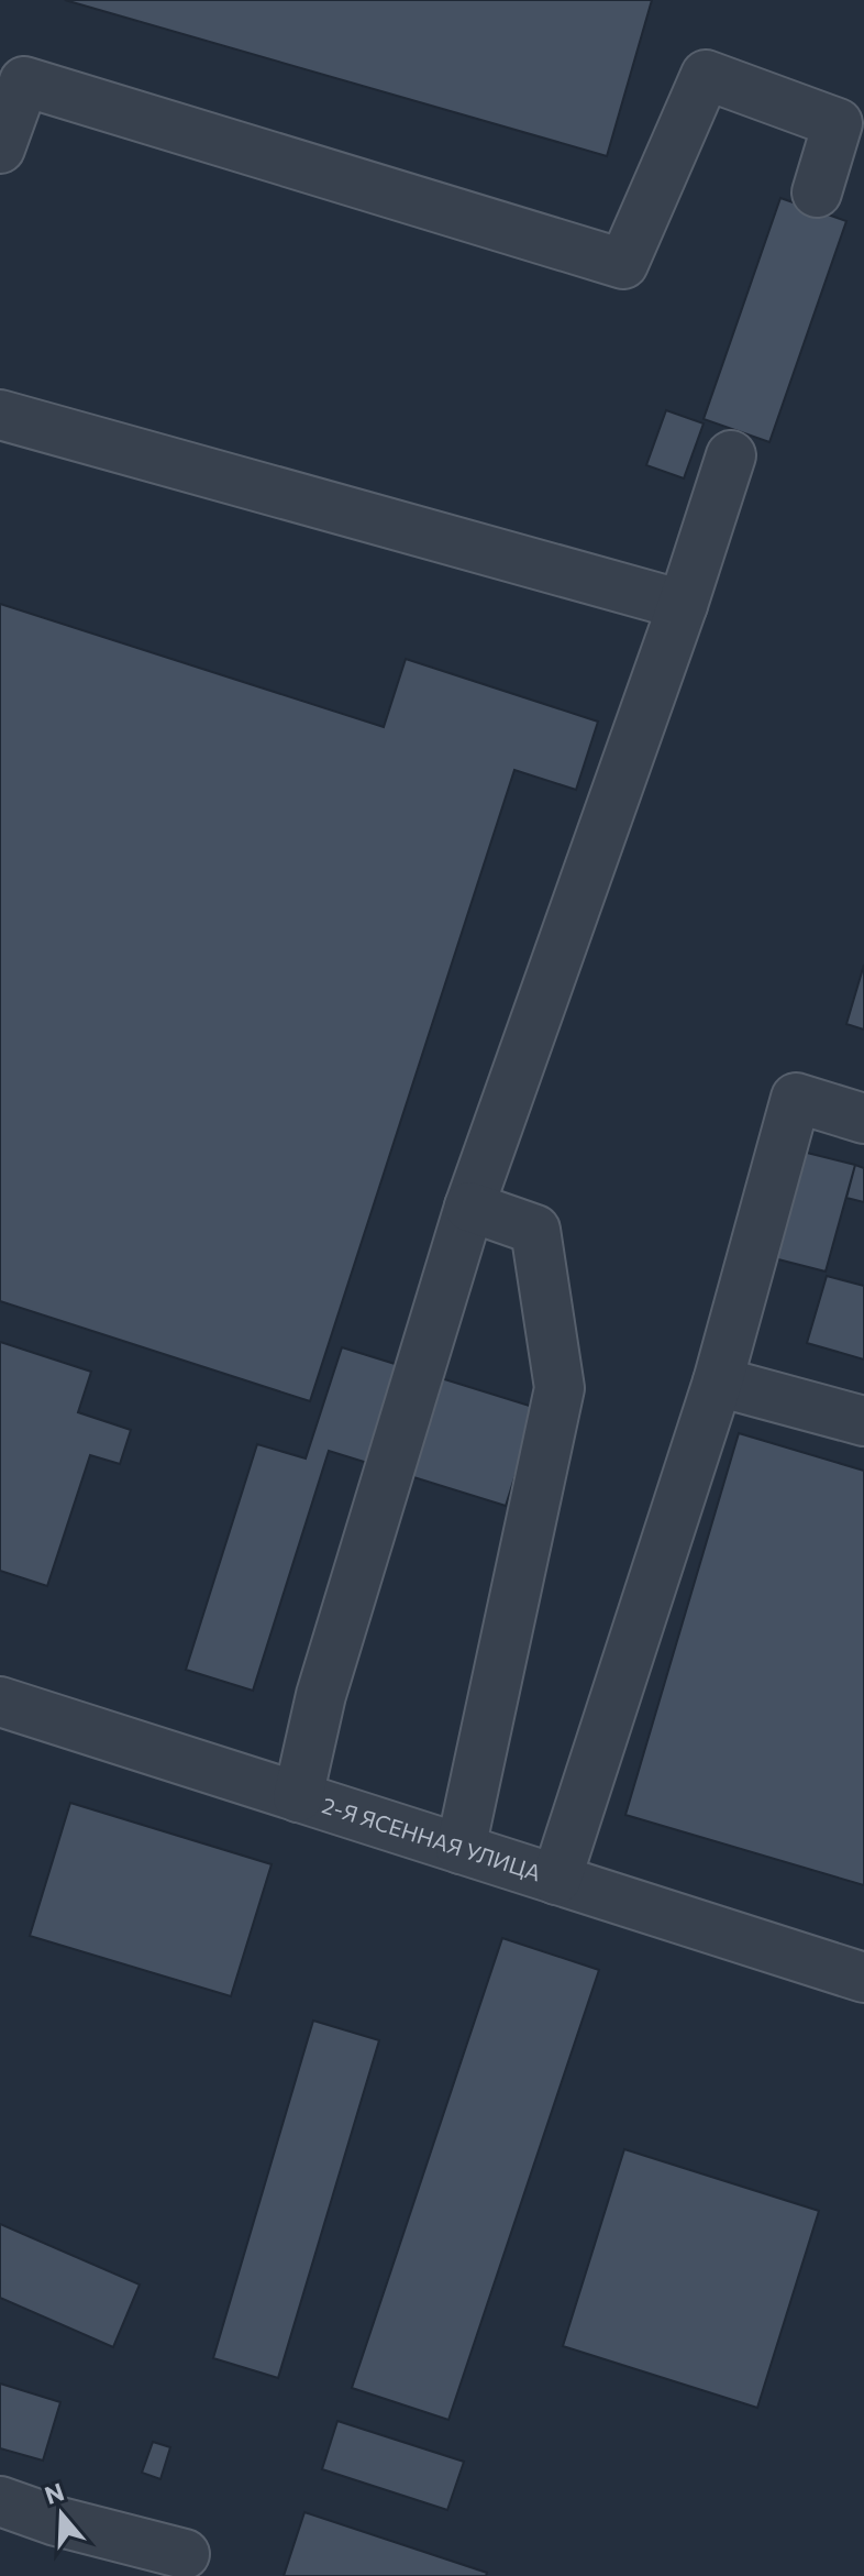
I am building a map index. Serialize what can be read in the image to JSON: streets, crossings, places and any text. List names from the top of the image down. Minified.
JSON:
{"streets":{"street":["2-Я ЯСЕННАЯ УЛИЦА"]},"north":"top"}
